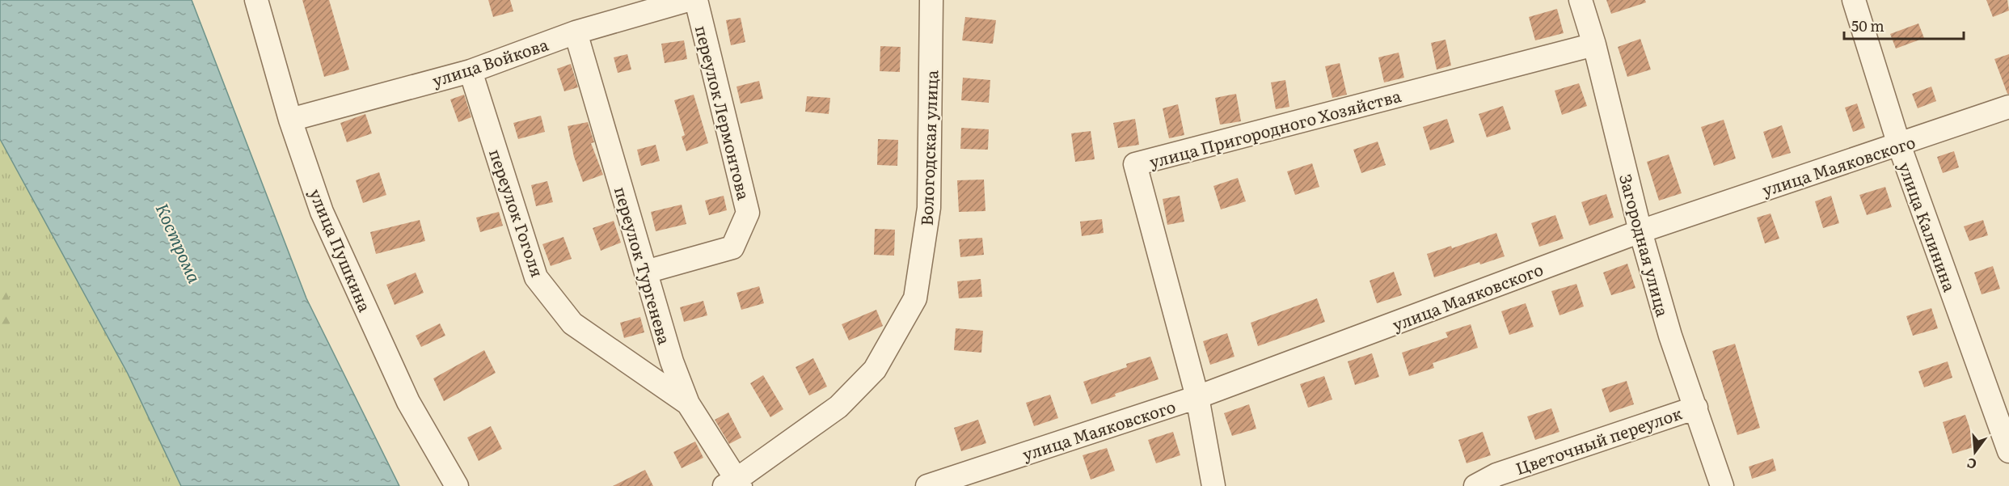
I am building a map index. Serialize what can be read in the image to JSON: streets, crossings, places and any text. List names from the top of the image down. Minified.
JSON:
{"streets":{"street":["улица Войкова","переулок Лермонтова","улица Пригородного Хозяйства","Вологодская улица","улица Маяковского","переулок Гоголя","улица Калинина","Загородная улица","улица Пушкина","переулок Тургенева","Цветочный переулок"]},"crossings":[["улица Войкова","переулок Гоголя"],["улица Войкова","улица Пушкина"],["улица Войкова","переулок Тургенева"],["переулок Лермонтова","переулок Тургенева"],["улица Пригородного Хозяйства","улица Маяковского"],["улица Пригородного Хозяйства","Загородная улица"],["Вологодская улица","переулок Тургенева"],["улица Маяковского","улица Калинина"],["улица Маяковского","Загородная улица"],["переулок Гоголя","переулок Тургенева"],["Загородная улица","Цветочный переулок"]],"water":["Кострома"],"scale_bar":"50 m","north":"bottom"}
